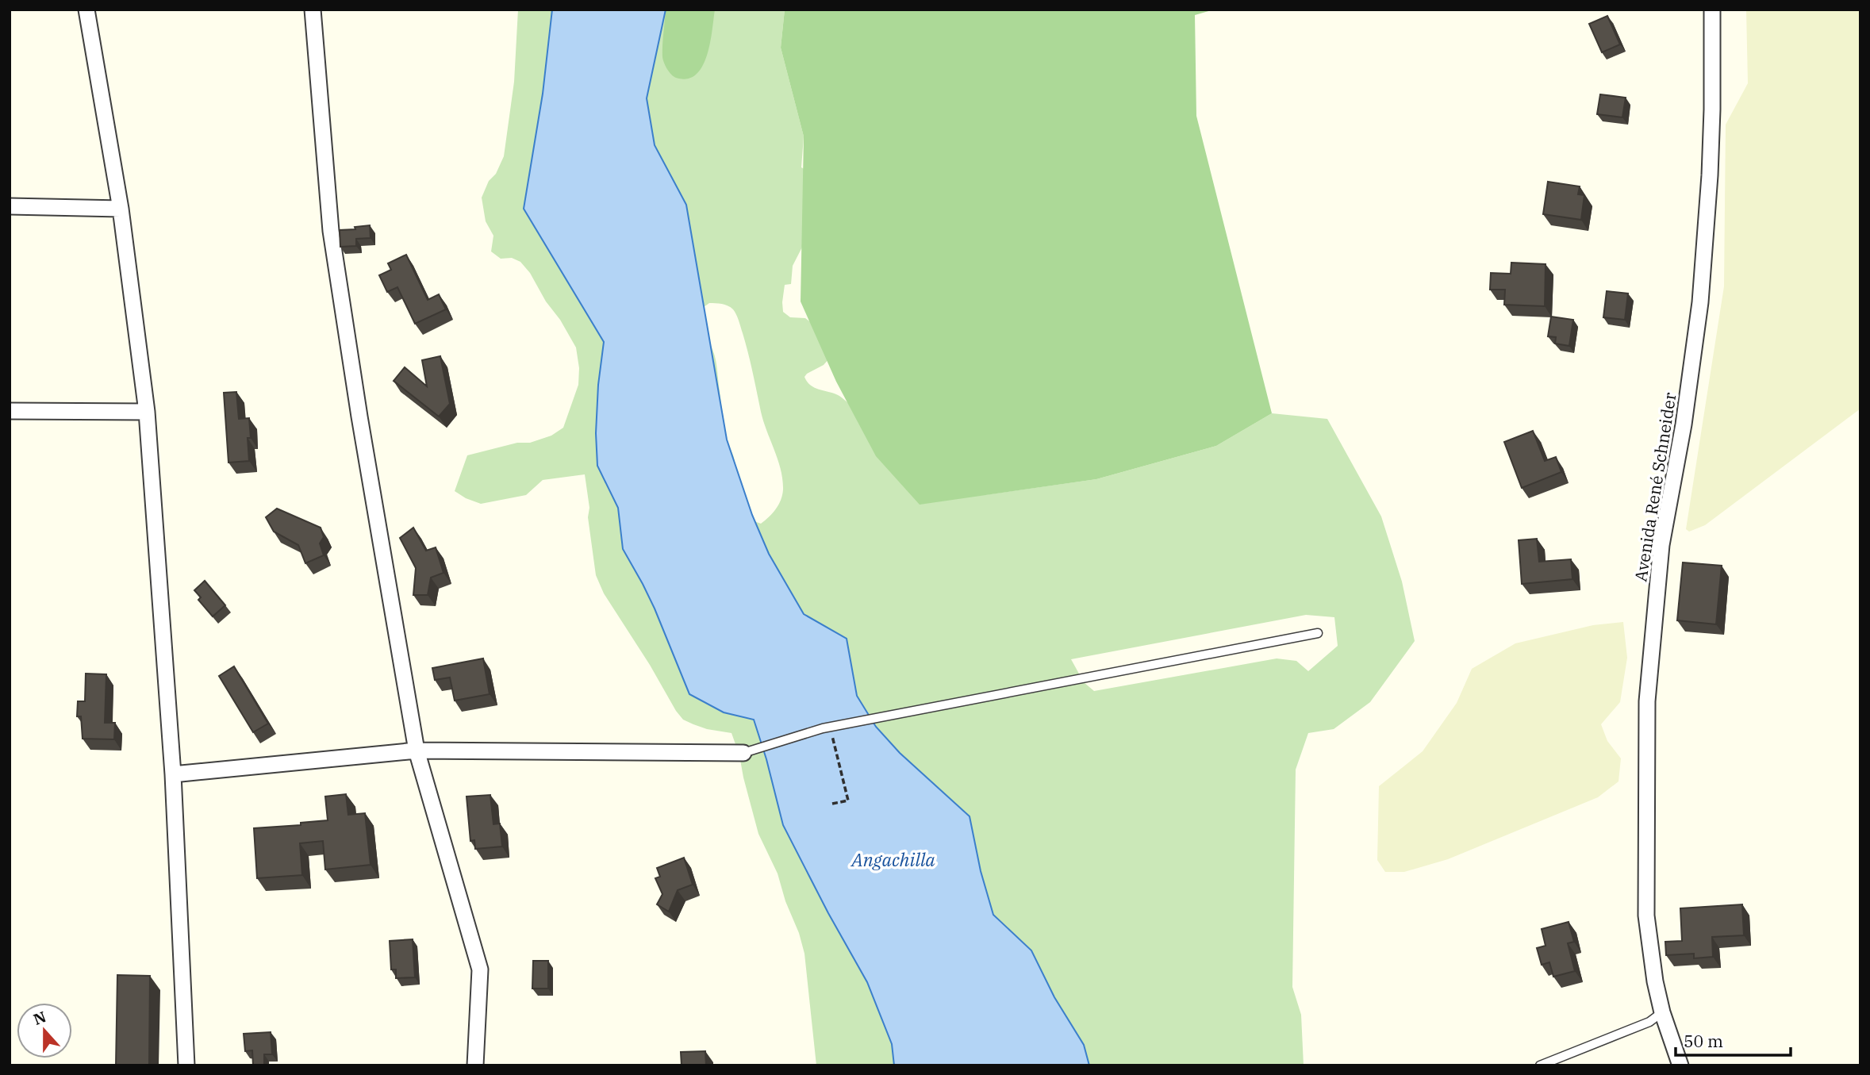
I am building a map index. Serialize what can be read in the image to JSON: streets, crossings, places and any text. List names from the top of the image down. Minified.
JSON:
{"streets":{"street":["Avenida René Schneider"]},"water":["Angachilla"],"scale_bar":"50 m","north":"top"}
